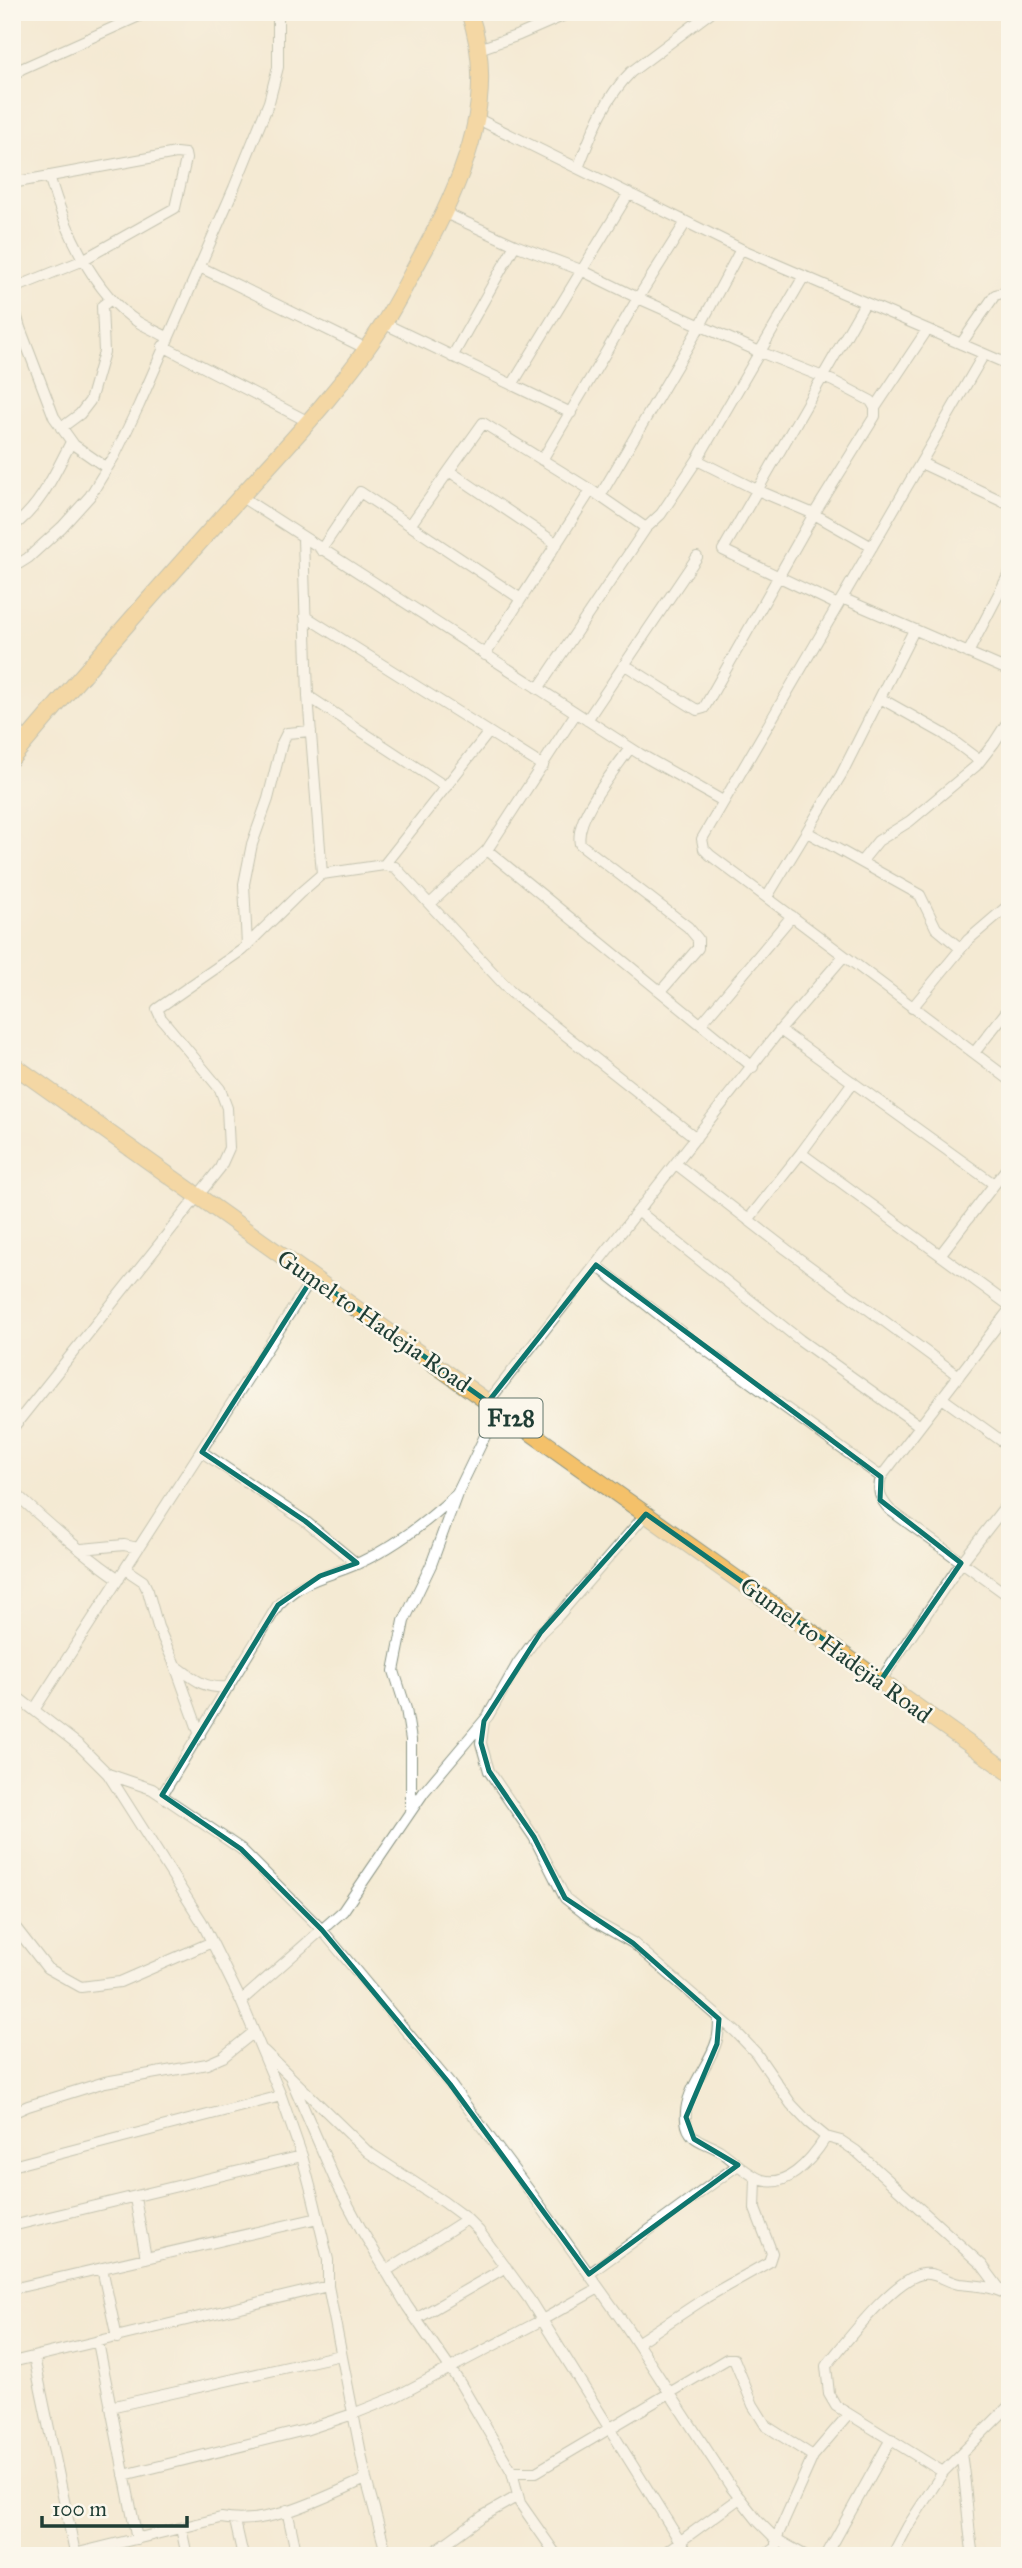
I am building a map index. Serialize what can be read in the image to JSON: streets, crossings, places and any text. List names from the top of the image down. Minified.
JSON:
{"streets":{"main road":["Gumel to Hadejia Road","F128"]},"scale_bar":"100 m"}
